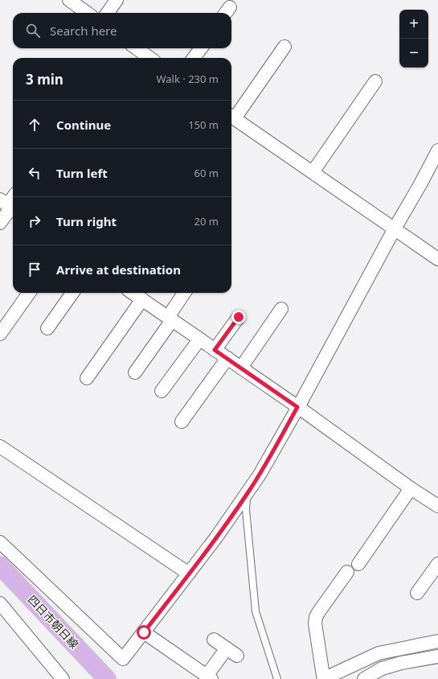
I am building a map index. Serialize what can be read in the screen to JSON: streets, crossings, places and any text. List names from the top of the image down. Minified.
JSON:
{"streets":{"main road":["四日市朝日線"]},"page":{"map_buttons":["+","−"],"search":"Search here","heading":["3 min","Walk · 230 m"],"list":[["Continue","150 m"],["Turn left","60 m"],["Turn right","20 m"],"Arrive at destination"]}}
